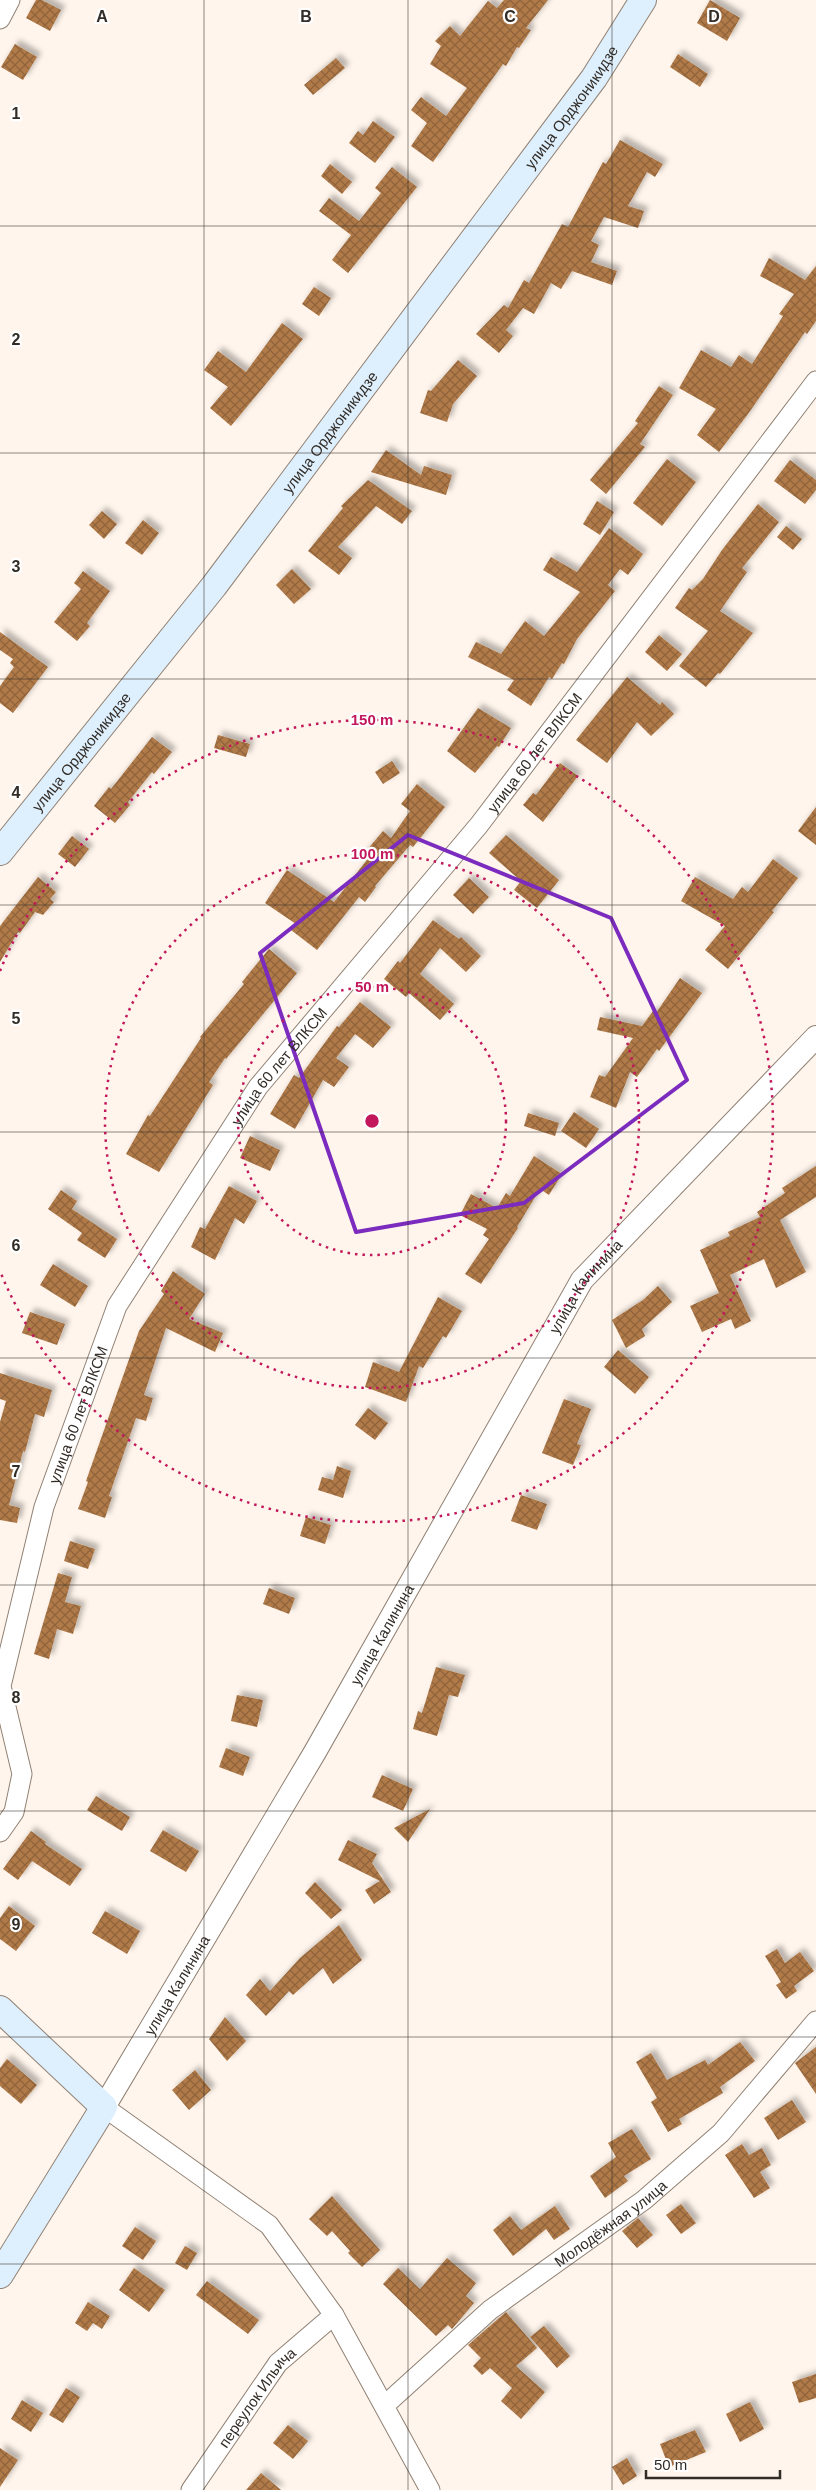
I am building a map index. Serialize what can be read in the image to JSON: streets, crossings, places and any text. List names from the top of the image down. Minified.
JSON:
{"streets":{"main road":["улица Орджоникидзе","улица Калинина"],"street":["улица 60 лет ВЛКСМ","Молодёжная улица","переулок Ильича"]},"scale_bar":"50 m","grid":{"columns":["A","B","C","D"],"rows":["1","2","3","4","5","6","7","8","9"]},"rings":["150 m","100 m","50 m"]}
